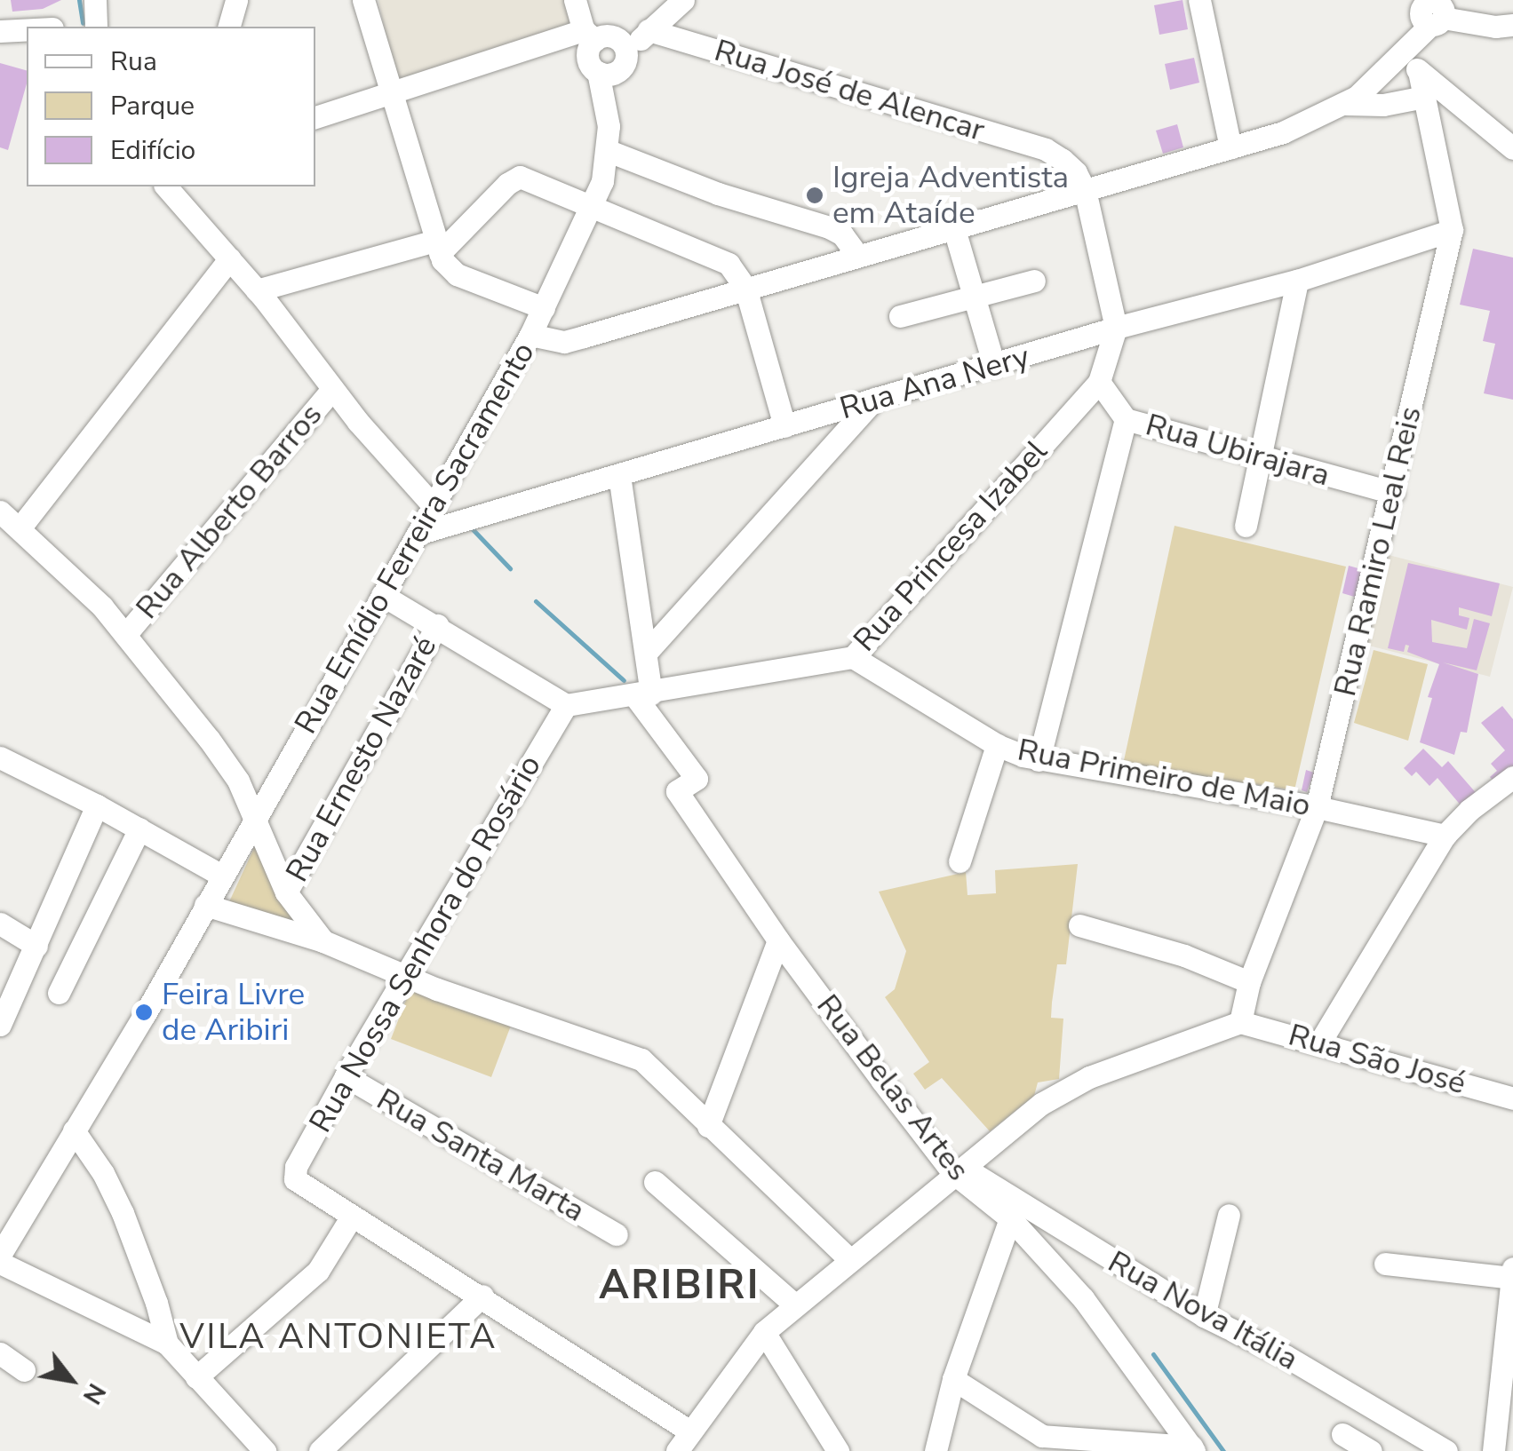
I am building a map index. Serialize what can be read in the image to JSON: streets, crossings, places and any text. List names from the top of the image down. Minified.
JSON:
{"streets":{"street":["Rua José de Alencar","Rua Ana Nery","Rua Ubirajara","Rua Alberto Barros","Rua Emídio Ferreira Sacramento","Rua Princesa Izabel","Rua Ramiro Leal Reis","Rua Ernesto Nazaré","Rua Primeiro de Maio","Rua Nossa Senhora do Rosário","Rua São José","Rua Belas Artes","Rua Santa Marta","Rua Nova Itália"]},"crossings":[["Rua Ana Nery","Rua Emídio Ferreira Sacramento"],["Rua Ana Nery","Rua Princesa Izabel"],["Rua Ana Nery","Rua Ramiro Leal Reis"],["Rua Ubirajara","Rua Princesa Izabel"],["Rua Ubirajara","Rua Ramiro Leal Reis"],["Rua Princesa Izabel","Rua Primeiro de Maio"],["Rua Princesa Izabel","Rua Nossa Senhora do Rosário"],["Rua Princesa Izabel","Rua Belas Artes"],["Rua Ramiro Leal Reis","Rua Primeiro de Maio"],["Rua Ramiro Leal Reis","Rua São José"],["Rua Nossa Senhora do Rosário","Rua Santa Marta"],["Rua Belas Artes","Rua Nova Itália"]],"districts":["ARIBIRI","VILA ANTONIETA"],"places":["Igreja Adventista em Ataíde","Feira Livre de Aribiri"],"legend":["Rua","Parque","Edifício"],"north":"bottom right"}
